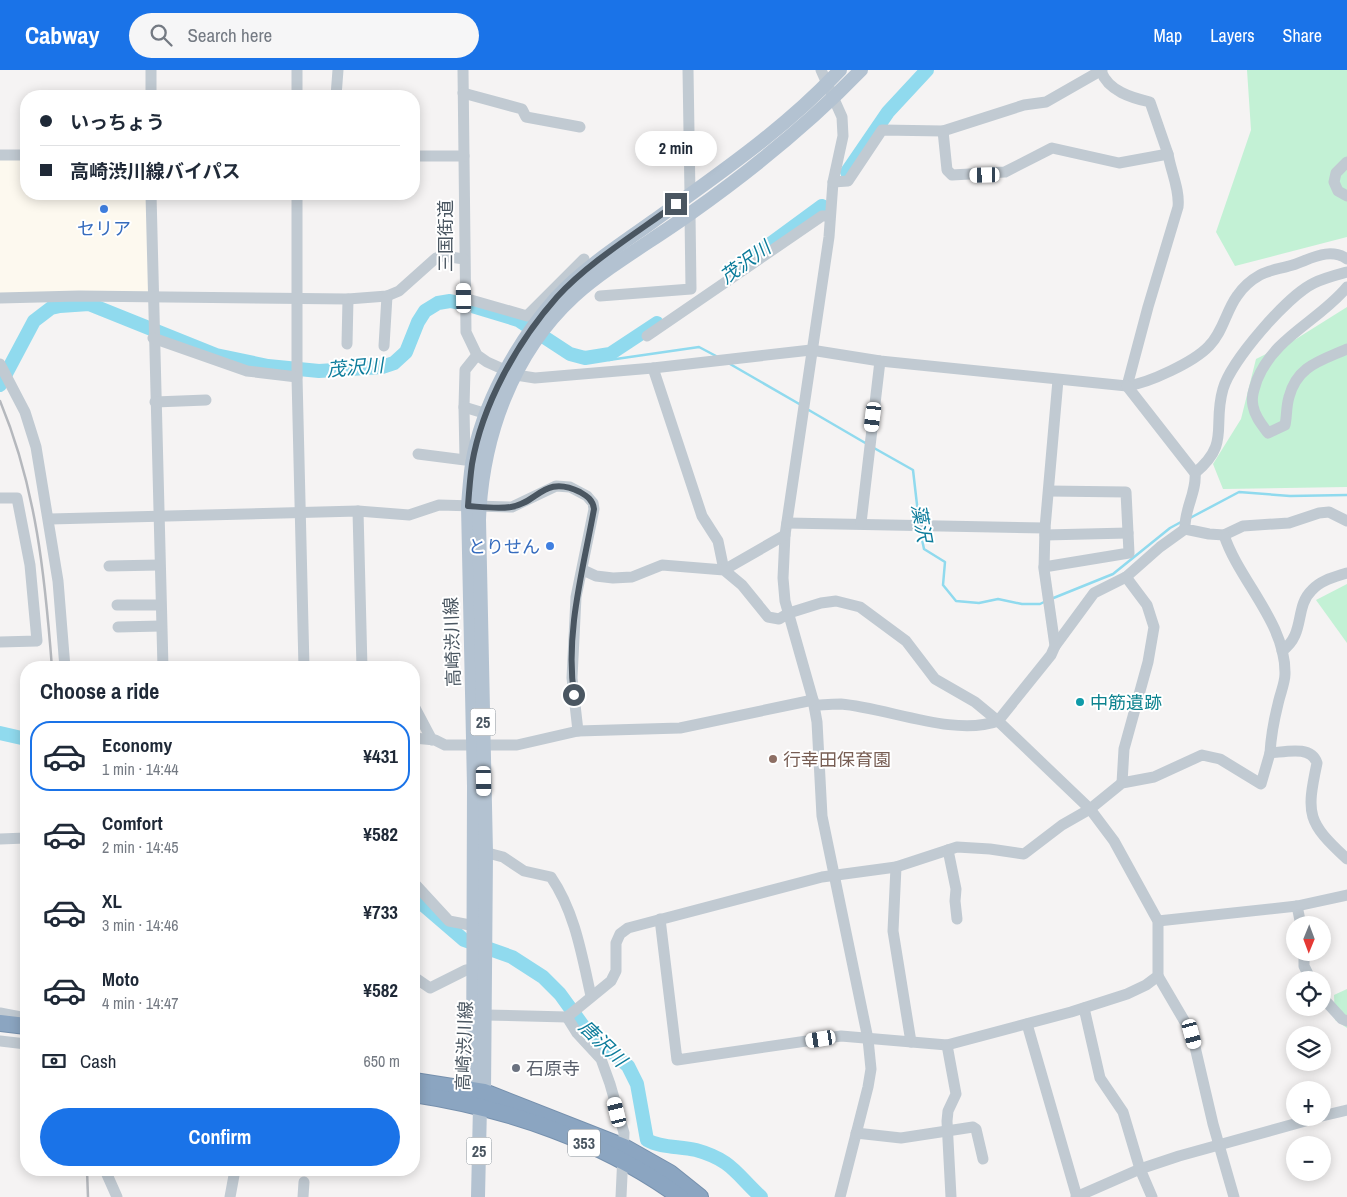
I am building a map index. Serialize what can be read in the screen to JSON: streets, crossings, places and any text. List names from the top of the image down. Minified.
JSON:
{"streets":{"highway":["353"],"main road":["高崎渋川線","25"],"street":["三国街道"]},"crossings":[["高崎渋川線","25"],["高崎渋川線","353"],["25","353"]],"water":["茂沢川","藻沢","唐沢川"],"places":["セリア","とりせん","中筋遺跡","行幸田保育園","石原寺"],"north":"bottom","page":{"header":"Cabway","search":"Search here","nav":["Map","Layers","Share"],"banner":["いっちょう","高崎渋川線バイパス"],"bubble":"2 min","heading":"Choose a ride","list":[{"name":"Economy","note":"1 min · 14:44","value":"¥431"},{"name":"Comfort","note":"2 min · 14:45","value":"¥582"},{"name":"XL","note":"3 min · 14:46","value":"¥733"},{"name":"Moto","note":"4 min · 14:47","value":"¥582"}],"map_buttons":["+","−"],"pay":["Cash","650 m"],"buttons":"Confirm"}}
